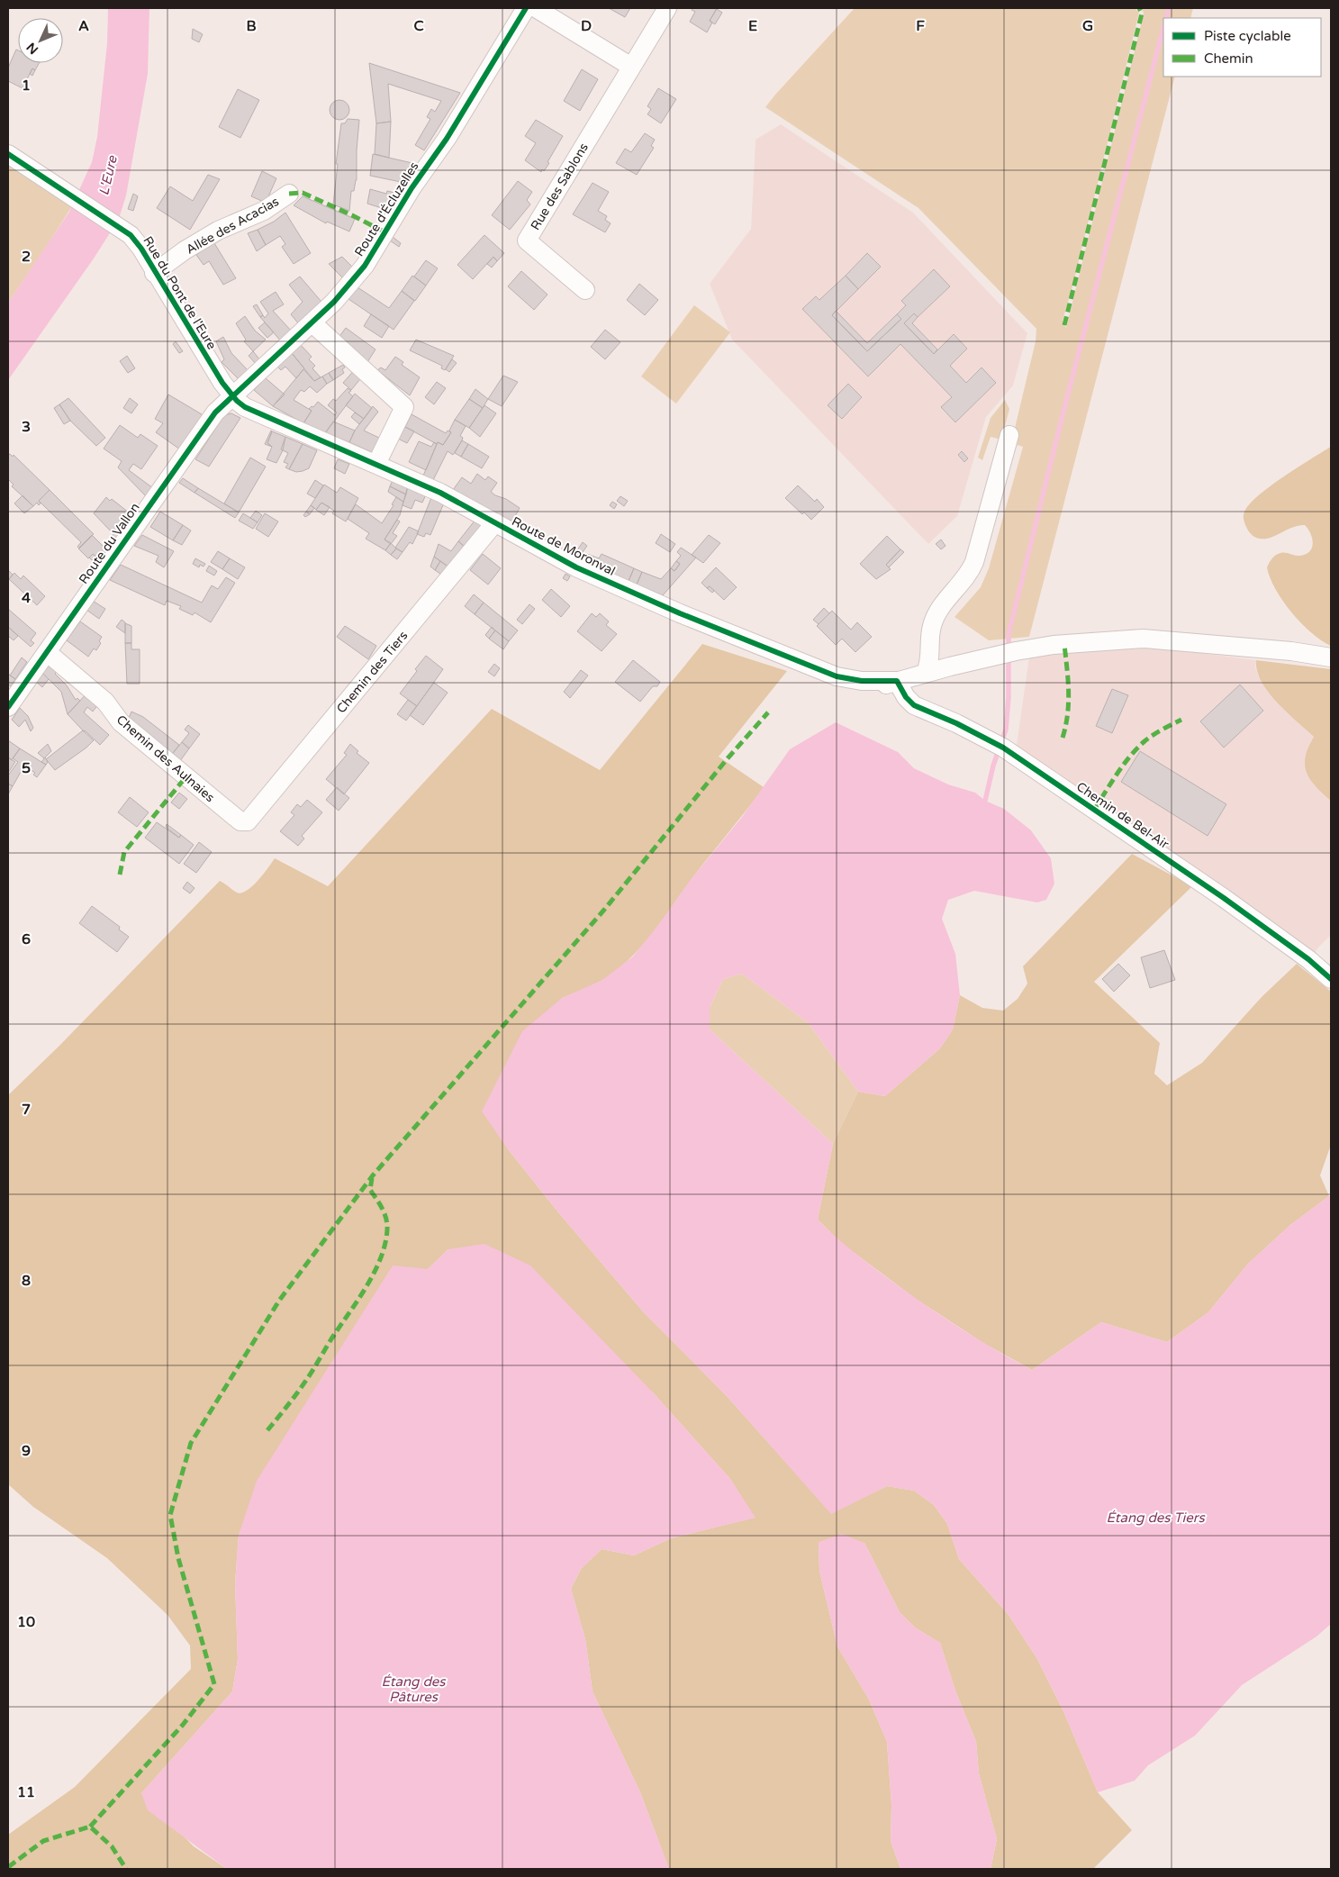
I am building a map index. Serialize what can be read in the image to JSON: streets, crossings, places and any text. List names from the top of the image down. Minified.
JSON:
{"streets":{"street":["Rue des Sablons","Route d'Écluzelles","Allée des Acacias","Rue du Pont de l'Eure","Route du Vallon","Route de Moronval","Chemin des Tiers","Chemin des Aulnaies","Chemin de Bel-Air"]},"crossings":[["Route d'Écluzelles","Rue du Pont de l'Eure"],["Route d'Écluzelles","Route du Vallon"],["Route d'Écluzelles","Route de Moronval"],["Allée des Acacias","Rue du Pont de l'Eure"],["Rue du Pont de l'Eure","Route du Vallon"],["Rue du Pont de l'Eure","Route de Moronval"],["Route du Vallon","Route de Moronval"],["Route du Vallon","Chemin des Aulnaies"],["Route de Moronval","Chemin des Tiers"],["Route de Moronval","Chemin de Bel-Air"],["Chemin des Tiers","Chemin des Aulnaies"]],"water":["L'Eure","Étang des Tiers","Étang des Pâtures"],"legend":["Piste cyclable","Chemin"],"north":"bottom left","grid":{"columns":["A","B","C","D","E","F","G"],"rows":["1","2","3","4","5","6","7","8","9","10","11"]}}
